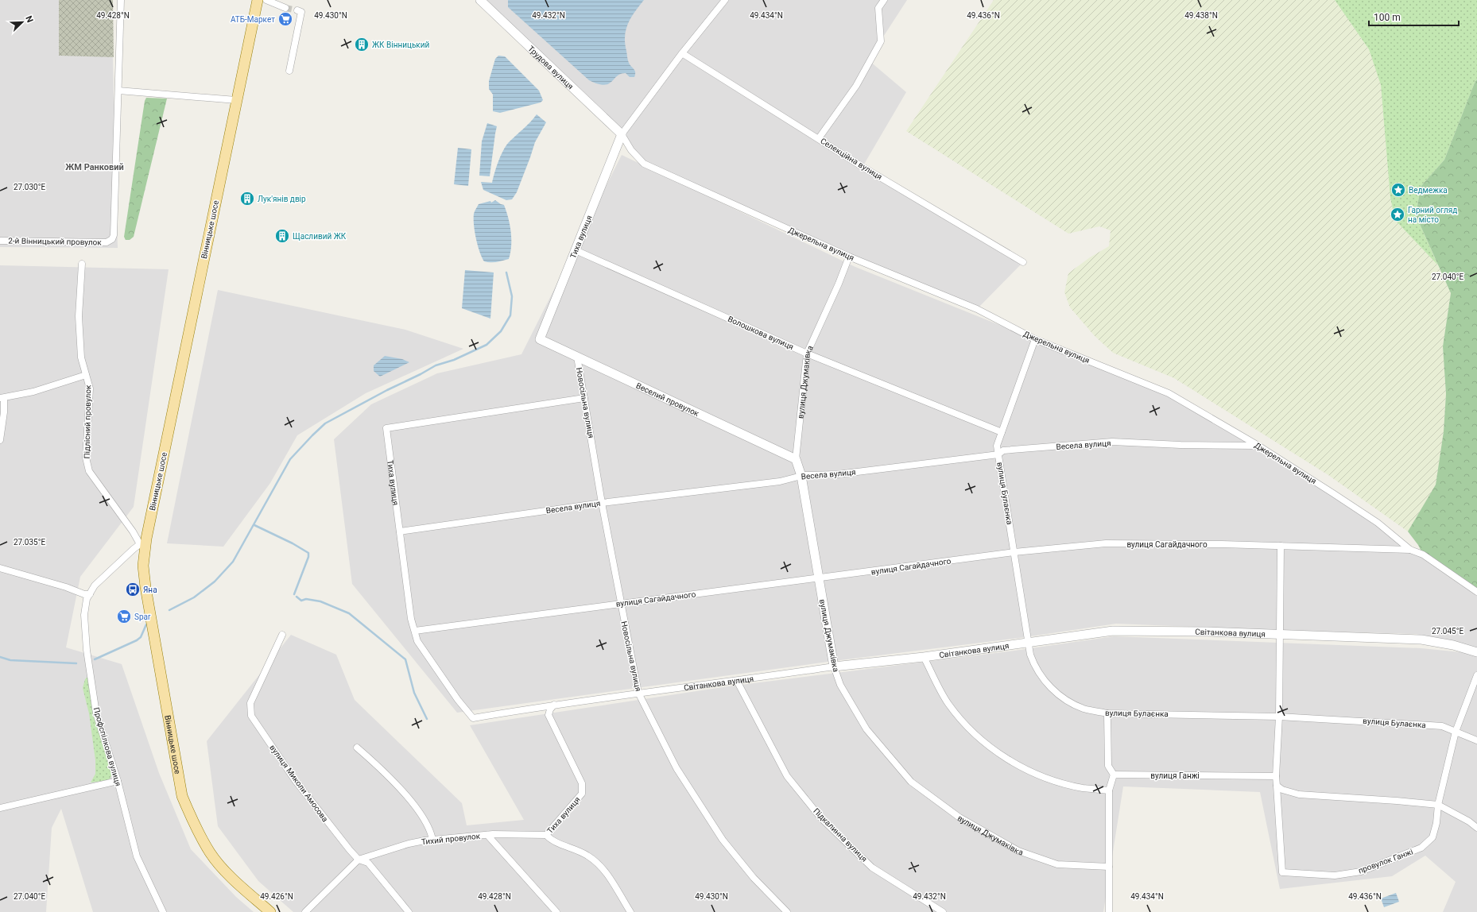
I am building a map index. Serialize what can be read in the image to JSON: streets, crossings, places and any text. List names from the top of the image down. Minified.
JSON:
{"streets":{"main road":["Вінницьке шосе"],"street":["Трудова вулиця","Селекційна вулиця","Тиха вулиця","2-й Вінницький провулок","Джерельна вулиця","Волошкова вулиця","вулиця Джумаківка","Веселий провулок","Новосільна вулиця","Підлісний провулок","Весела вулиця","вулиця Булаєнка","вулиця Сагайдачного","Світанкова вулиця","Профспілкова вулиця","вулиця Ганжі","вулиця Миколи Амосова","Підкалинна вулиця","Тихий провулок","провулок Ганжі"]},"crossings":[["Трудова вулиця","Тиха вулиця"],["Трудова вулиця","Джерельна вулиця"],["Вінницьке шосе","Підлісний провулок"],["Вінницьке шосе","Профспілкова вулиця"],["Тиха вулиця","Джерельна вулиця"],["Тиха вулиця","Волошкова вулиця"],["Тиха вулиця","Веселий провулок"],["Тиха вулиця","Новосільна вулиця"],["Тиха вулиця","Весела вулиця"],["Тиха вулиця","вулиця Сагайдачного"],["Тиха вулиця","Світанкова вулиця"],["Тиха вулиця","Тихий провулок"],["Джерельна вулиця","вулиця Джумаківка"],["Джерельна вулиця","Весела вулиця"],["Джерельна вулиця","вулиця Булаєнка"],["Джерельна вулиця","вулиця Сагайдачного"],["Волошкова вулиця","вулиця Джумаківка"],["Волошкова вулиця","вулиця Булаєнка"],["вулиця Джумаківка","Веселий провулок"],["вулиця Джумаківка","Весела вулиця"],["вулиця Джумаківка","вулиця Сагайдачного"],["вулиця Джумаківка","Світанкова вулиця"],["Веселий провулок","Новосільна вулиця"],["Новосільна вулиця","Весела вулиця"],["Новосільна вулиця","вулиця Сагайдачного"],["Новосільна вулиця","Світанкова вулиця"],["Підлісний провулок","Профспілкова вулиця"],["Весела вулиця","вулиця Булаєнка"],["вулиця Булаєнка","вулиця Сагайдачного"],["вулиця Булаєнка","Світанкова вулиця"],["вулиця Булаєнка","провулок Ганжі"],["Світанкова вулиця","Підкалинна вулиця"],["вулиця Миколи Амосова","Тихий провулок"]],"districts":["ЖМ Ранковий"],"places":{"supermarket":["АТБ-Маркет","Spar"],"building":["ЖК Вінницький","Лук'янів двір","Щасливий ЖК"],"place":["Ведмежка","Гарний огляд на місто"],"bus stop":["Яна"]},"scale_bar":"100 m","north":"top right","coordinates":["49.428°N","49.430°N","49.432°N","49.434°N","49.436°N","49.438°N","27.030°E","27.040°E","27.035°E","27.045°E","49.426°N"]}
